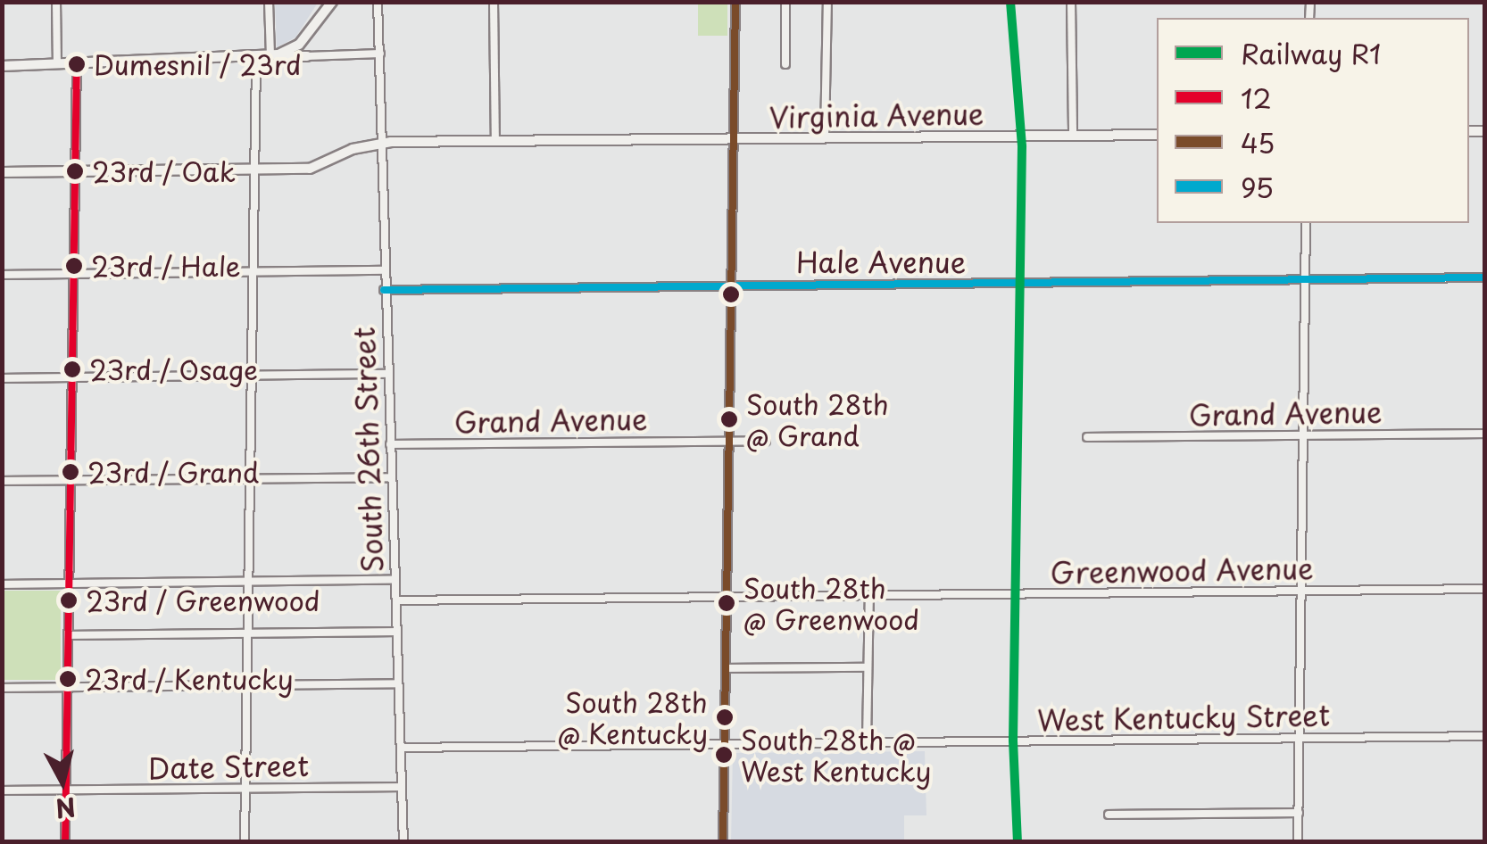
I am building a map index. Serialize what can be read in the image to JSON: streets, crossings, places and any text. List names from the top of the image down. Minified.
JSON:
{"streets":{"main road":["Virginia Avenue"],"street":["Hale Avenue","Grand Avenue","South 26th Street","Greenwood Avenue","West Kentucky Street","Date Street"]},"crossings":[["Virginia Avenue","South 26th Street"],["Hale Avenue","South 26th Street"],["Grand Avenue","South 26th Street"],["South 26th Street","Greenwood Avenue"],["South 26th Street","West Kentucky Street"],["South 26th Street","Date Street"]],"places":["Dumesnil / 23rd","23rd / Oak","23rd / Hale","23rd / Osage","South 28th @ Grand","23rd / Grand","23rd / Greenwood","South 28th @ Greenwood","23rd / Kentucky","South 28th @ Kentucky","South 28th @ West Kentucky"],"lines":["rail line R1","transit line 45","transit line 12","transit line 95"],"legend":["Railway R1","12","45","95"],"north":"bottom"}
